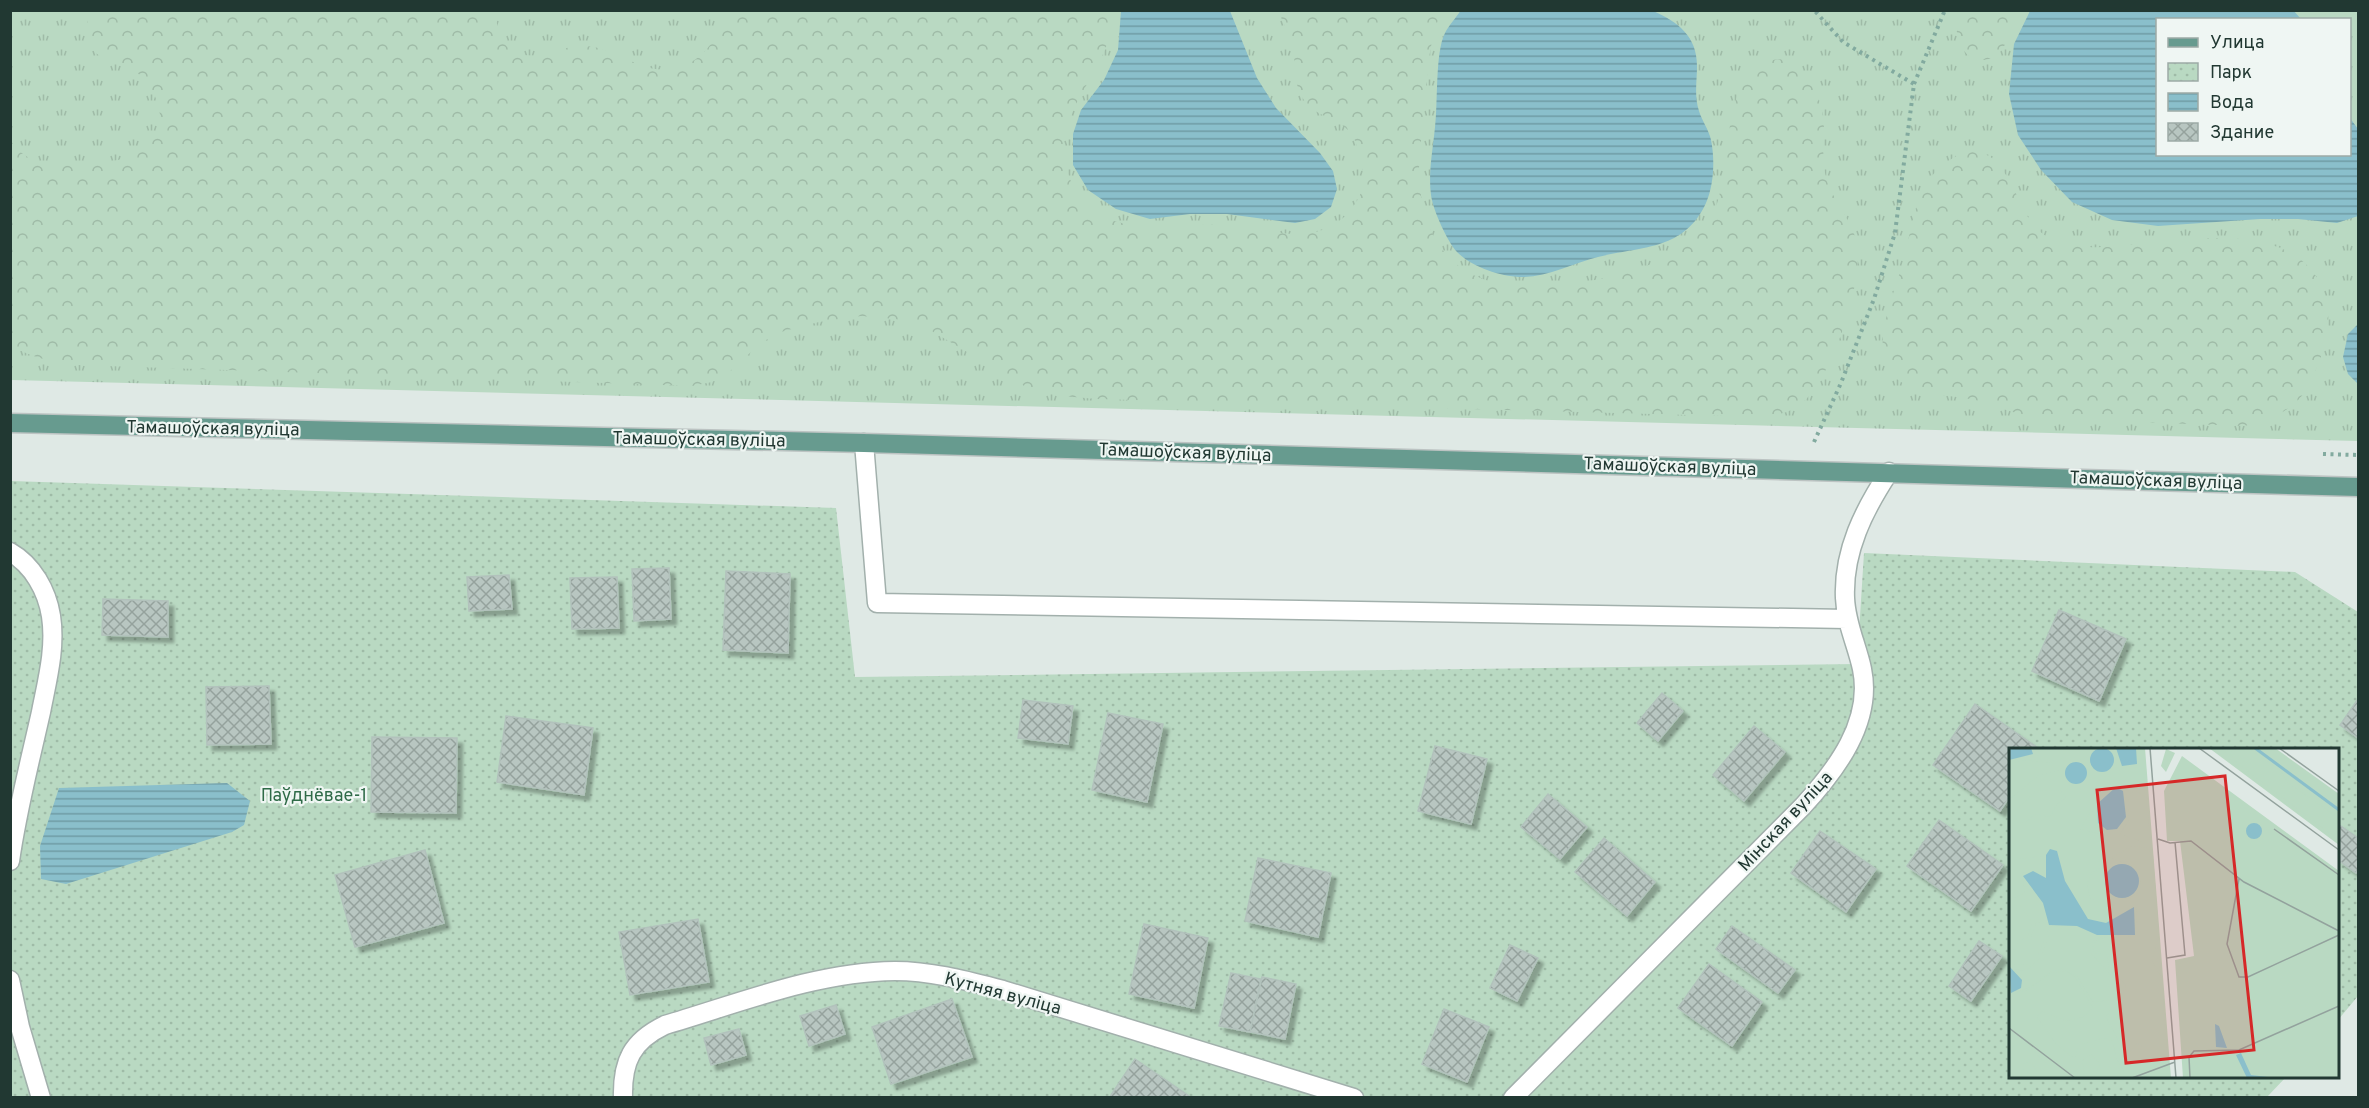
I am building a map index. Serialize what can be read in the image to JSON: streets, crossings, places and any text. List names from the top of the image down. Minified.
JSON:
{"streets":{"main road":["Тамашоўская вуліца"],"lane":["Мінская вуліца","Кутняя вуліца"]},"crossings":[["Тамашоўская вуліца","Мінская вуліца"]],"parks":["Паўднёвае-1"],"legend":["Улица","Парк","Вода","Здание"]}
